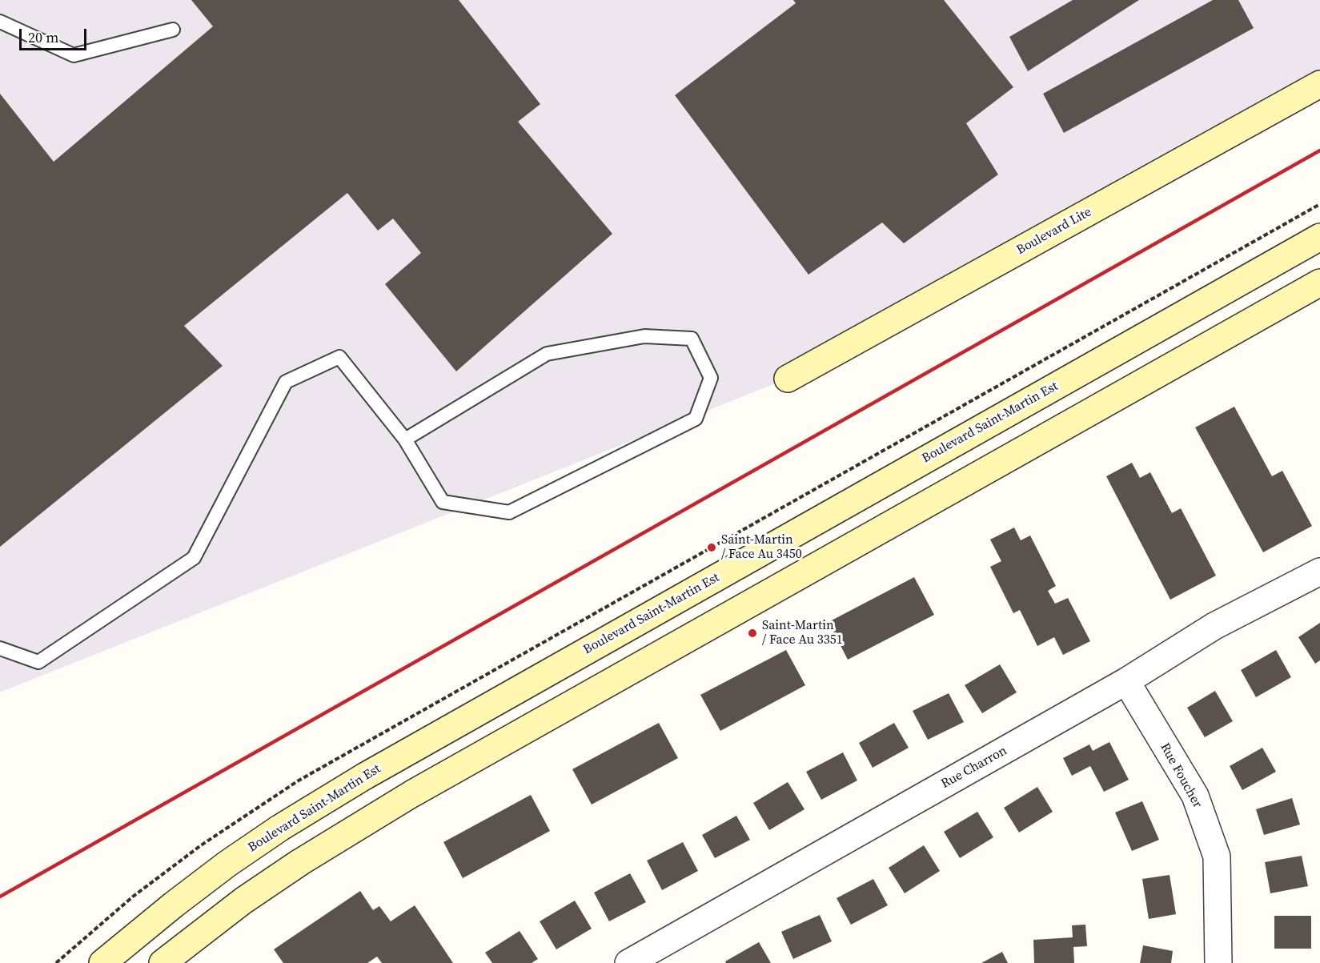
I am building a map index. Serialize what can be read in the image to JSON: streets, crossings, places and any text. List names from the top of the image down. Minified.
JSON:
{"streets":{"main road":["Boulevard Lite","Boulevard Saint-Martin Est"],"street":["Rue Charron","Rue Foucher"]},"crossings":[["Rue Charron","Rue Foucher"]],"places":["Saint-Martin / Face Au 3450","Saint-Martin / Face Au 3351"],"scale_bar":"20 m"}
